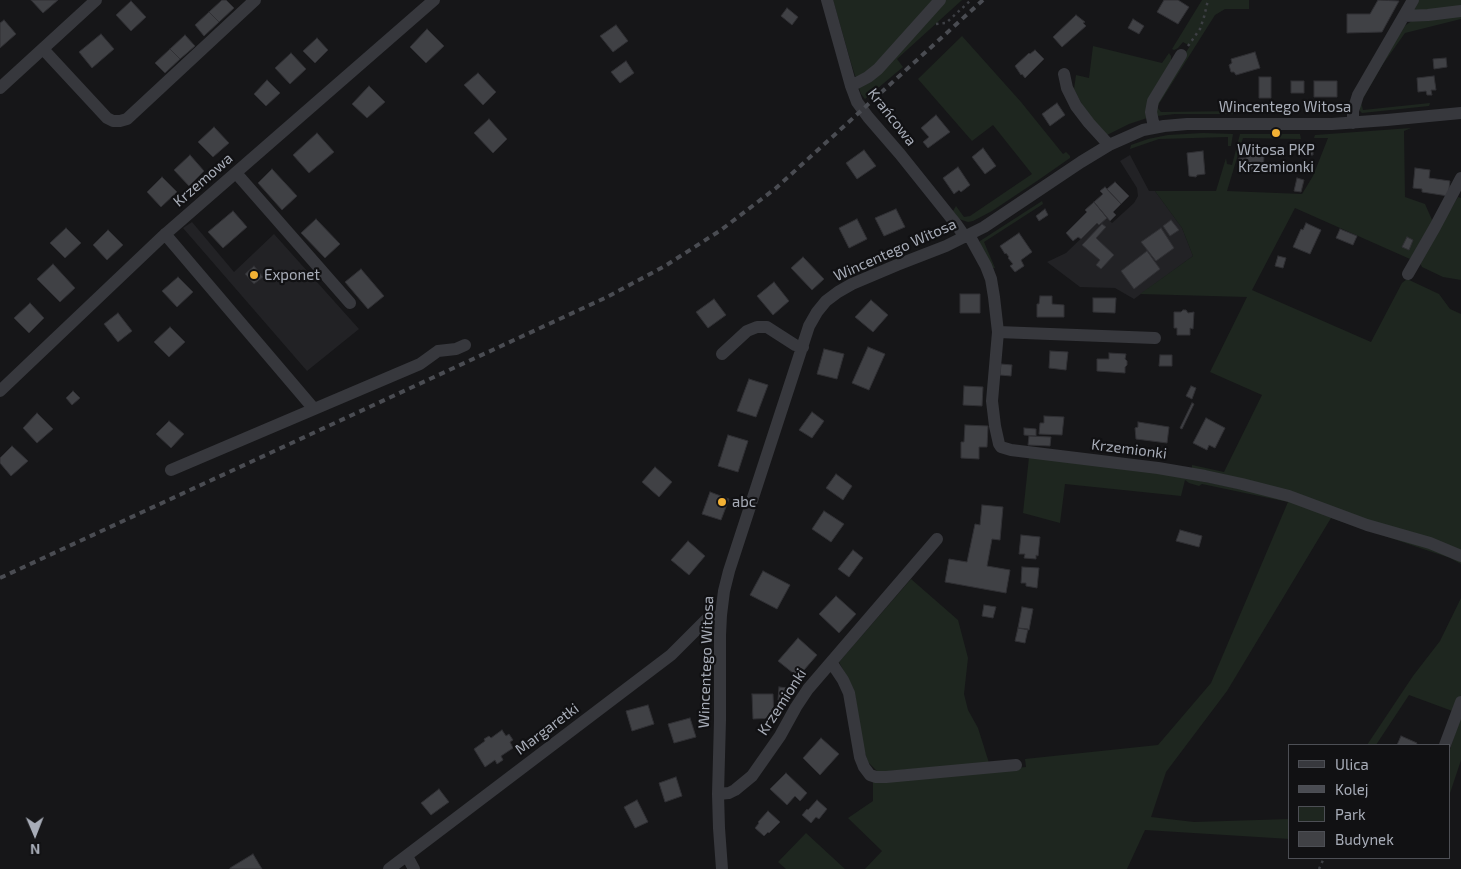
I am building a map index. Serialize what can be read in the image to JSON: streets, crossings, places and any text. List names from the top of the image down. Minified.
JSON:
{"streets":{"street":["Wincentego Witosa","Krańcowa","Krzemowa","Krzemionki","Margaretki"]},"crossings":[["Wincentego Witosa","Krańcowa"],["Wincentego Witosa","Krzemionki"],["Wincentego Witosa","Margaretki"],["Krańcowa","Krzemionki"]],"places":["Witosa PKP Krzemionki","Exponet","abc"],"legend":["Ulica","Kolej","Park","Budynek"],"north":"bottom"}
